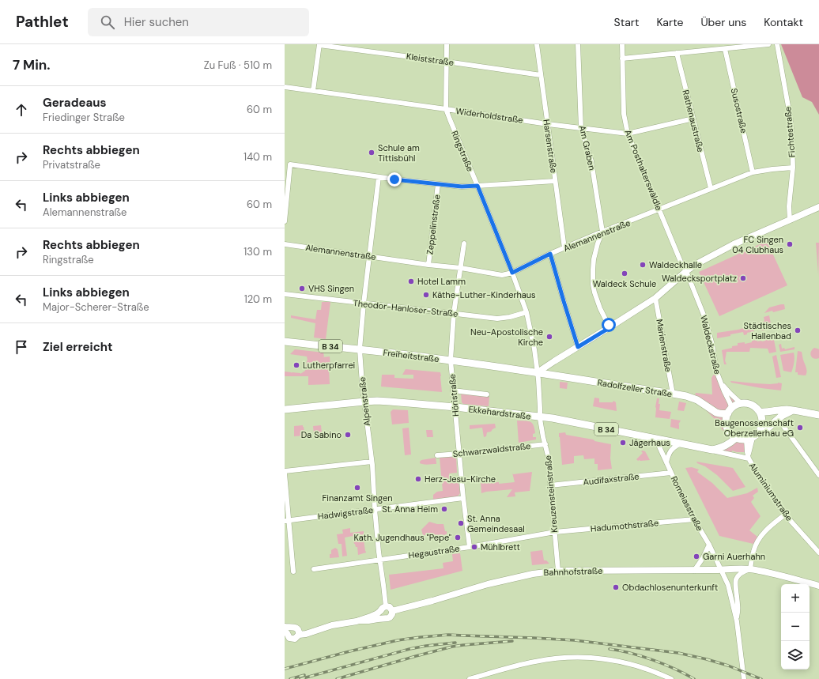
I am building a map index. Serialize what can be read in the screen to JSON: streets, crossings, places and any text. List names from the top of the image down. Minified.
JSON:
{"streets":{"main road":["B 34","Freiheitstraße","Radolfzeller Straße","Ekkehardstraße"],"street":["Kleiststraße","Susostraße","Widerholdstraße","Rathenaustraße","Fichtestraße","Harsenstraße","Am Graben","Ringstraße","Am Posthalterswäldle","Zeppelinstraße","Alemannenstraße","Theodor-Hanloser-Straße","Waldeckstraße","Marienstraße","Höristraße","Alpenstraße","Schwarzwaldstraße","Audifaxstraße","Aluminiumstraße","Kreuzensteinstraße","Romeiasstraße","Hadwigstraße","Hadumothstraße","Hegaustraße","Bahnhofstraße"]},"crossings":[["Kleiststraße","Harsenstraße"],["Susostraße","Alemannenstraße"],["Widerholdstraße","Rathenaustraße"],["Widerholdstraße","Harsenstraße"],["Widerholdstraße","Am Graben"],["Widerholdstraße","Ringstraße"],["Widerholdstraße","Am Posthalterswäldle"],["Rathenaustraße","Alemannenstraße"],["Fichtestraße","Alemannenstraße"],["Harsenstraße","Alemannenstraße"],["Am Graben","Alemannenstraße"],["Ringstraße","Alemannenstraße"],["Ringstraße","Theodor-Hanloser-Straße"],["Ringstraße","Freiheitstraße"],["Ringstraße","Radolfzeller Straße"],["Ringstraße","Ekkehardstraße"],["Ringstraße","Kreuzensteinstraße"],["Am Posthalterswäldle","Alemannenstraße"],["Am Posthalterswäldle","Waldeckstraße"],["Zeppelinstraße","Alemannenstraße"],["Alemannenstraße","Höristraße"],["Alemannenstraße","Alpenstraße"],["Theodor-Hanloser-Straße","Höristraße"],["Theodor-Hanloser-Straße","Alpenstraße"],["Waldeckstraße","Radolfzeller Straße"],["Waldeckstraße","Ekkehardstraße"],["Waldeckstraße","Aluminiumstraße"],["Marienstraße","Radolfzeller Straße"],["Freiheitstraße","Radolfzeller Straße"],["Freiheitstraße","Höristraße"],["Freiheitstraße","Alpenstraße"],["Radolfzeller Straße","Ekkehardstraße"],["Radolfzeller Straße","Aluminiumstraße"],["Höristraße","Ekkehardstraße"],["Höristraße","Schwarzwaldstraße"],["Höristraße","Hadwigstraße"],["Höristraße","Hegaustraße"],["Alpenstraße","Ekkehardstraße"],["Alpenstraße","Hadwigstraße"],["Alpenstraße","Hegaustraße"],["Alpenstraße","Bahnhofstraße"],["Ekkehardstraße","Aluminiumstraße"],["Ekkehardstraße","Kreuzensteinstraße"],["Ekkehardstraße","Romeiasstraße"],["Schwarzwaldstraße","Kreuzensteinstraße"],["Audifaxstraße","Kreuzensteinstraße"],["Audifaxstraße","Romeiasstraße"],["Kreuzensteinstraße","Hadumothstraße"],["Kreuzensteinstraße","Hegaustraße"],["Kreuzensteinstraße","Bahnhofstraße"],["Romeiasstraße","Hadumothstraße"],["Romeiasstraße","Bahnhofstraße"],["Hadumothstraße","Hegaustraße"]],"places":["Schule am Tittisbühl","FC Singen 04 Clubhaus","Waldeckhalle","Waldeck Schule","Waldecksportplatz","Hotel Lamm","VHS Singen","Käthe-Luther-Kinderhaus","Städtisches Hallenbad","Neu-Apostolische Kirche","Lutherpfarrei","Baugenossenschaft Oberzellerhau eG","Da Sabino","Jägerhaus","Herz-Jesu-Kirche","Finanzamt Singen","St. Anna Heim","St. Anna Gemeindesaal","Kath. Jugendhaus \"Pepe\"","Mühlbrett","Garni Auerhahn","Obdachlosenunterkunft"],"page":{"header":"Pathlet","search":"Hier suchen","nav":["Start","Karte","Über uns","Kontakt"],"heading":["7 Min.","Zu Fuß · 510 m"],"list":[["Geradeaus","Friedinger Straße","60 m"],["Rechts abbiegen","Privatstraße","140 m"],["Links abbiegen","Alemannenstraße","60 m"],["Rechts abbiegen","Ringstraße","130 m"],["Links abbiegen","Major-Scherer-Straße","120 m"],"Ziel erreicht"],"map_buttons":["+","−"]}}
